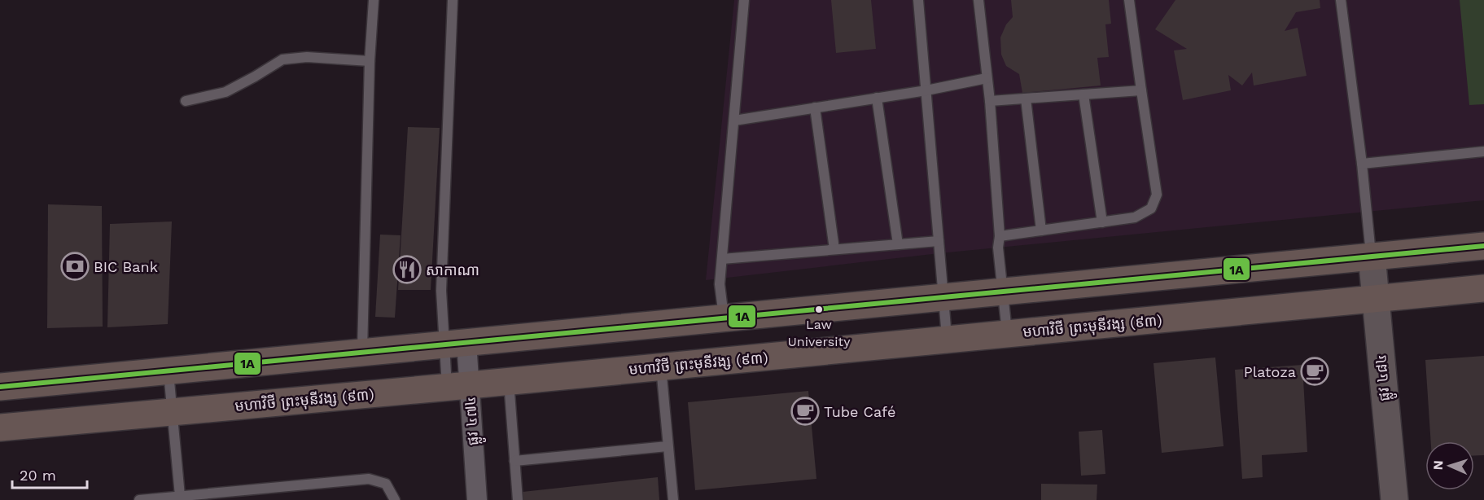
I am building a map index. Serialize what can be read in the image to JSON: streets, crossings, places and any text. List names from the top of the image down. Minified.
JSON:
{"streets":{"highway":["មហាវិថី ព្រះមុនីវង្ស (៩៣)"],"street":["ផ្លូវ ៤៨៤","ផ្លូវ ៤៧៤"]},"crossings":[["មហាវិថី ព្រះមុនីវង្ស (៩៣)","ផ្លូវ ៤៨៤"],["មហាវិថី ព្រះមុនីវង្ស (៩៣)","ផ្លូវ ៤៧៤"]],"places":{"bank":["BIC Bank"],"restaurant":["សាកាណា"],"other":["Law University"],"cafe":["Platoza","Tube Café"]},"lines":["transit line 1A"],"scale_bar":"20 m","north":"left"}
